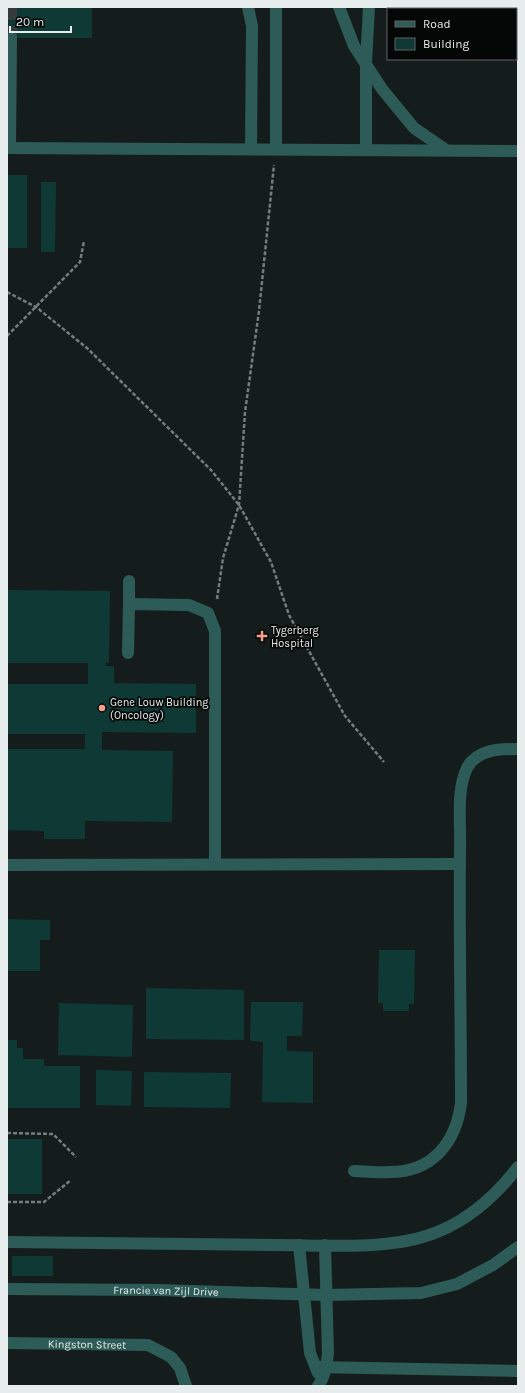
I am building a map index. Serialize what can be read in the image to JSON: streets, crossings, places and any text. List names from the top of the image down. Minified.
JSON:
{"streets":{"street":["Francie van Zijl Drive","Kingston Street"]},"places":{"health":["Tygerberg Hospital"],"other":["Gene Louw Building (Oncology)"]},"legend":["Road","Building"],"scale_bar":"20 m"}
